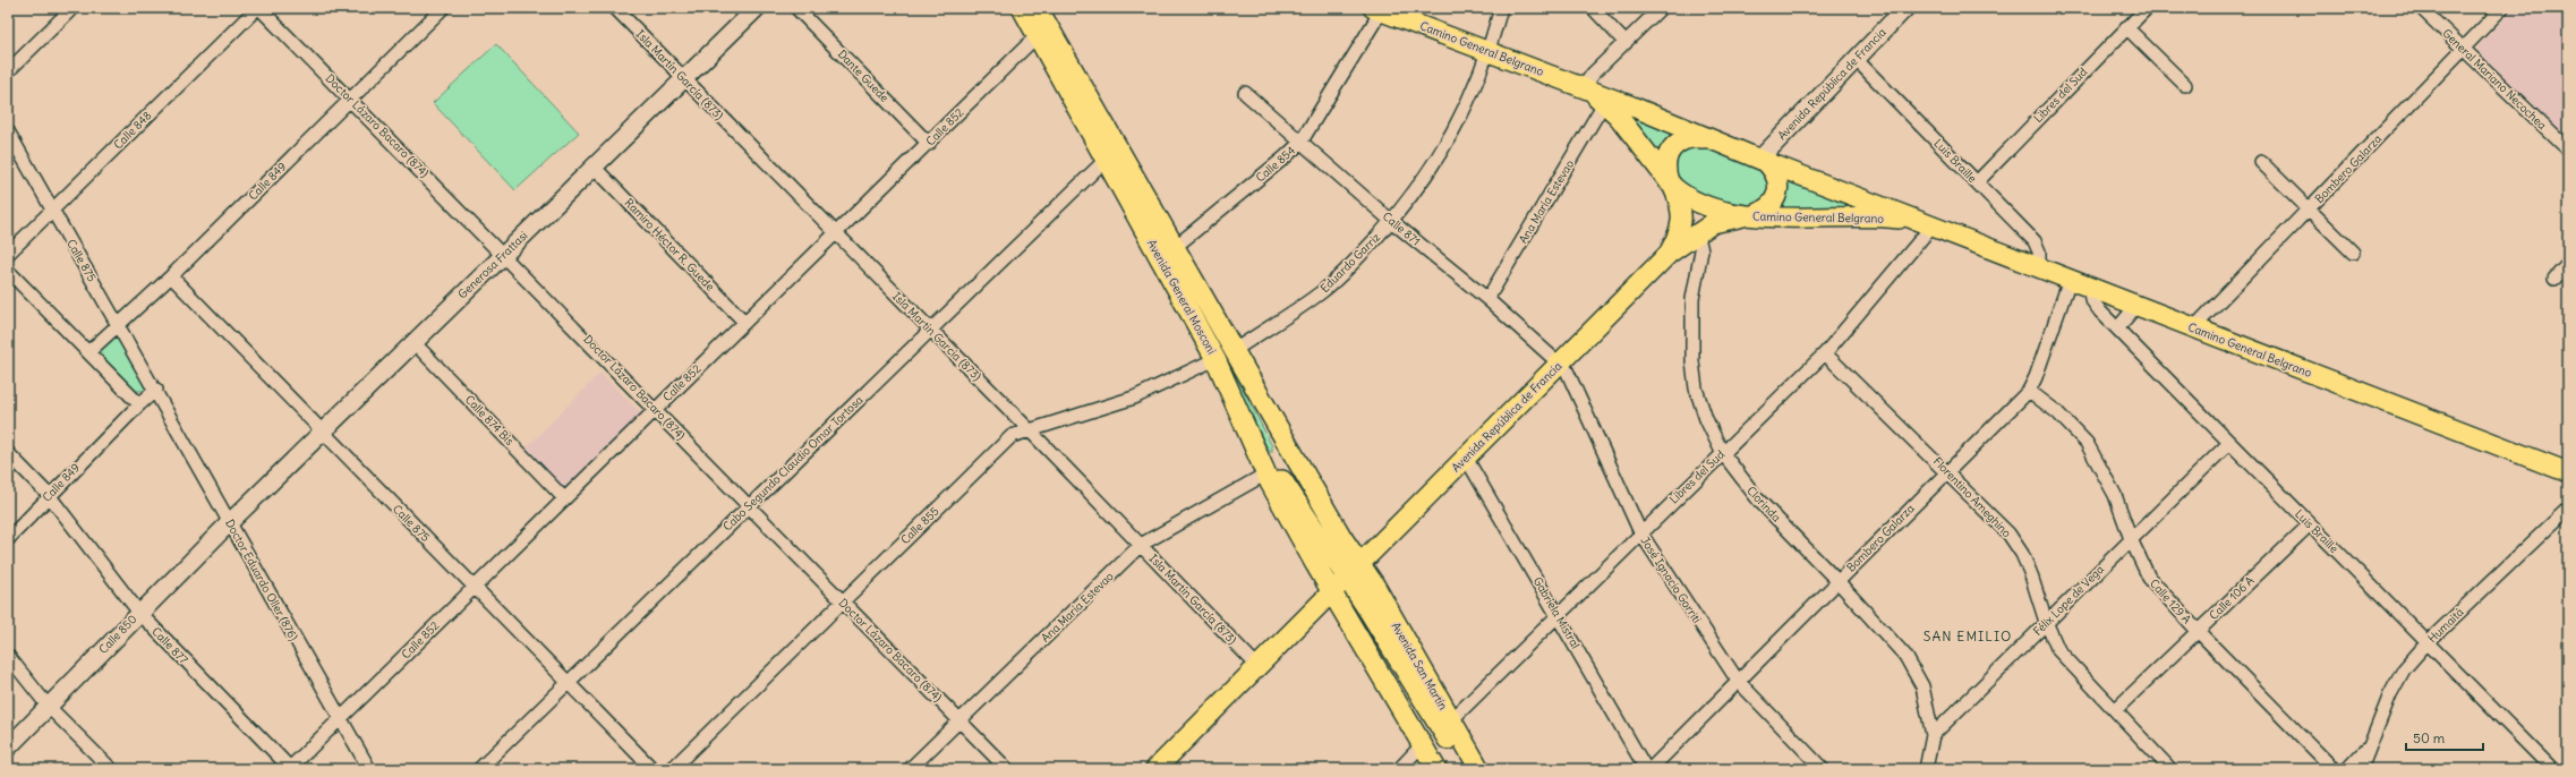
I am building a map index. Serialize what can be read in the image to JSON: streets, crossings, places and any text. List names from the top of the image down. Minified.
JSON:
{"streets":{"main road":["Camino General Belgrano","Avenida República de Francia","Generosa Frattasi","Avenida General Mosconi","Calle 850","Avenida San Martín"],"street":["Isla Martín García (873)","Dante Guede","General Mariano Necochea","Libres del Sud","Doctor Lázaro Bacaro (874)","Calle 852","Calle 848","Luis Braille","Calle 854","Bombero Galarza","Calle 849","Ana María Estevao","Calle 871","Ramiro Héctor R. Guede","Calle 875","Eduardo Garriz","Calle 874 Bis","Cabo Segundo Claudio Omar Tortosa","Florentino Ameghino","Clorinda","Calle 855","Doctor Eduardo Oller (876)","José Ignacio Gorriti","Calle 106 A","Félix Lope de Vega","Calle 129 A","Gabriela Mistral","Humaitá","Calle 877"]},"crossings":[["Camino General Belgrano","Avenida República de Francia"],["Camino General Belgrano","Libres del Sud"],["Camino General Belgrano","Luis Braille"],["Camino General Belgrano","Calle 854"],["Camino General Belgrano","Bombero Galarza"],["Camino General Belgrano","Ana María Estevao"],["Camino General Belgrano","Eduardo Garriz"],["Isla Martín García (873)","Avenida República de Francia"],["Isla Martín García (873)","Calle 852"],["Isla Martín García (873)","Ana María Estevao"],["Isla Martín García (873)","Generosa Frattasi"],["Isla Martín García (873)","Cabo Segundo Claudio Omar Tortosa"],["Isla Martín García (873)","Calle 855"],["Dante Guede","Calle 852"],["General Mariano Necochea","Bombero Galarza"],["Avenida República de Francia","Luis Braille"],["Avenida República de Francia","Calle 871"],["Avenida República de Francia","Avenida General Mosconi"],["Avenida República de Francia","Clorinda"],["Avenida República de Francia","José Ignacio Gorriti"],["Avenida República de Francia","Gabriela Mistral"],["Avenida República de Francia","Avenida San Martín"],["Libres del Sud","Luis Braille"],["Libres del Sud","Florentino Ameghino"],["Libres del Sud","Clorinda"],["Libres del Sud","José Ignacio Gorriti"],["Libres del Sud","Gabriela Mistral"],["Libres del Sud","Avenida San Martín"],["Doctor Lázaro Bacaro (874)","Calle 852"],["Doctor Lázaro Bacaro (874)","Calle 848"],["Doctor Lázaro Bacaro (874)","Calle 849"],["Doctor Lázaro Bacaro (874)","Ana María Estevao"],["Doctor Lázaro Bacaro (874)","Generosa Frattasi"],["Doctor Lázaro Bacaro (874)","Cabo Segundo Claudio Omar Tortosa"],["Doctor Lázaro Bacaro (874)","Calle 855"],["Calle 852","Ramiro Héctor R. Guede"],["Calle 852","Calle 875"],["Calle 852","Avenida General Mosconi"],["Calle 852","Calle 874 Bis"],["Calle 852","Doctor Eduardo Oller (876)"],["Calle 852","Calle 877"],["Calle 848","Calle 875"],["Luis Braille","Calle 106 A"],["Luis Braille","Félix Lope de Vega"],["Luis Braille","Humaitá"],["Calle 854","Calle 871"],["Calle 854","Avenida General Mosconi"],["Bombero Galarza","Florentino Ameghino"],["Bombero Galarza","Clorinda"],["Bombero Galarza","José Ignacio Gorriti"],["Bombero Galarza","Calle 129 A"],["Calle 849","Calle 875"],["Calle 849","Doctor Eduardo Oller (876)"],["Calle 849","Calle 877"],["Ana María Estevao","Calle 871"],["Ana María Estevao","Avenida General Mosconi"],["Calle 871","Eduardo Garriz"],["Calle 871","José Ignacio Gorriti"],["Ramiro Héctor R. Guede","Generosa Frattasi"],["Calle 875","Generosa Frattasi"],["Calle 875","Cabo Segundo Claudio Omar Tortosa"],["Calle 875","Doctor Eduardo Oller (876)"],["Eduardo Garriz","Avenida General Mosconi"],["Generosa Frattasi","Calle 874 Bis"],["Generosa Frattasi","Doctor Eduardo Oller (876)"],["Generosa Frattasi","Calle 850"],["Avenida General Mosconi","Cabo Segundo Claudio Omar Tortosa"],["Avenida General Mosconi","Calle 855"],["Avenida General Mosconi","Avenida San Martín"],["Florentino Ameghino","Calle 106 A"],["Florentino Ameghino","Félix Lope de Vega"],["Clorinda","Félix Lope de Vega"],["Doctor Eduardo Oller (876)","Calle 850"],["Calle 106 A","Calle 129 A"],["Félix Lope de Vega","Calle 129 A"],["Calle 850","Calle 877"]],"districts":["SAN EMILIO"],"scale_bar":"50 m"}
